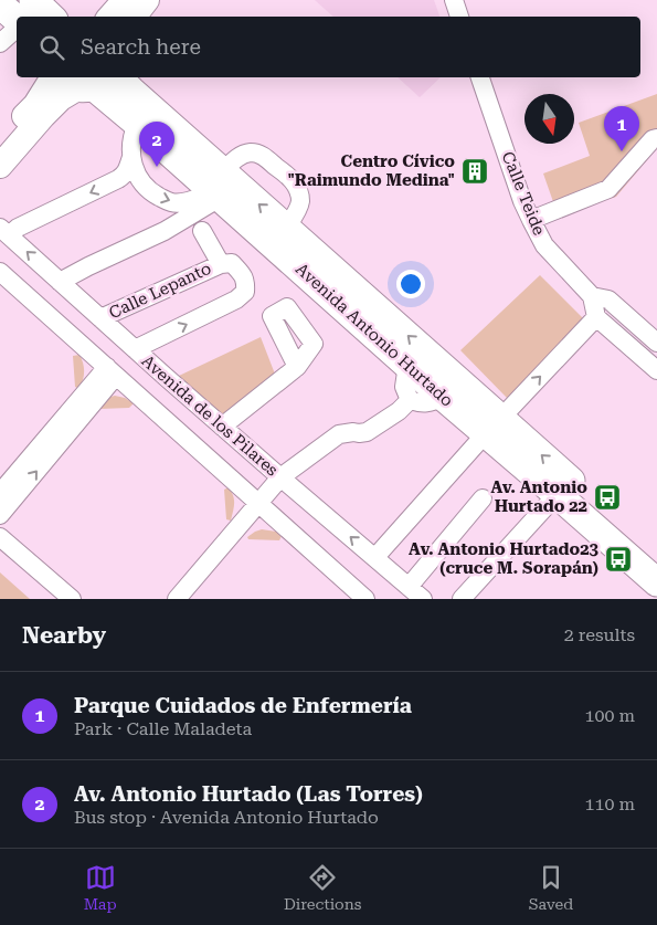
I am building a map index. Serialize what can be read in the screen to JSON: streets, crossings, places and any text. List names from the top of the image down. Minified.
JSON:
{"streets":{"main road":["Avenida Antonio Hurtado"],"street":["Calle Teide","Calle Lepanto","Avenida de los Pilares"]},"crossings":[["Calle Lepanto","Avenida de los Pilares"]],"places":{"building":["Centro Cívico \"Raimundo Medina\""],"bus stop":["Av. Antonio Hurtado 22","Av. Antonio Hurtado23 (cruce M. Sorapán)"]},"north":"bottom","page":{"search":"Search here","pins":["1","2"],"heading":["Nearby","2 results"],"list":[{"mark":"1","name":"Parque Cuidados de Enfermería","note":"Park · Calle Maladeta","value":"100 m"},{"mark":"2","name":"Av. Antonio Hurtado (Las Torres)","note":"Bus stop · Avenida Antonio Hurtado","value":"110 m"}],"nav":["Map","Directions","Saved"]}}
